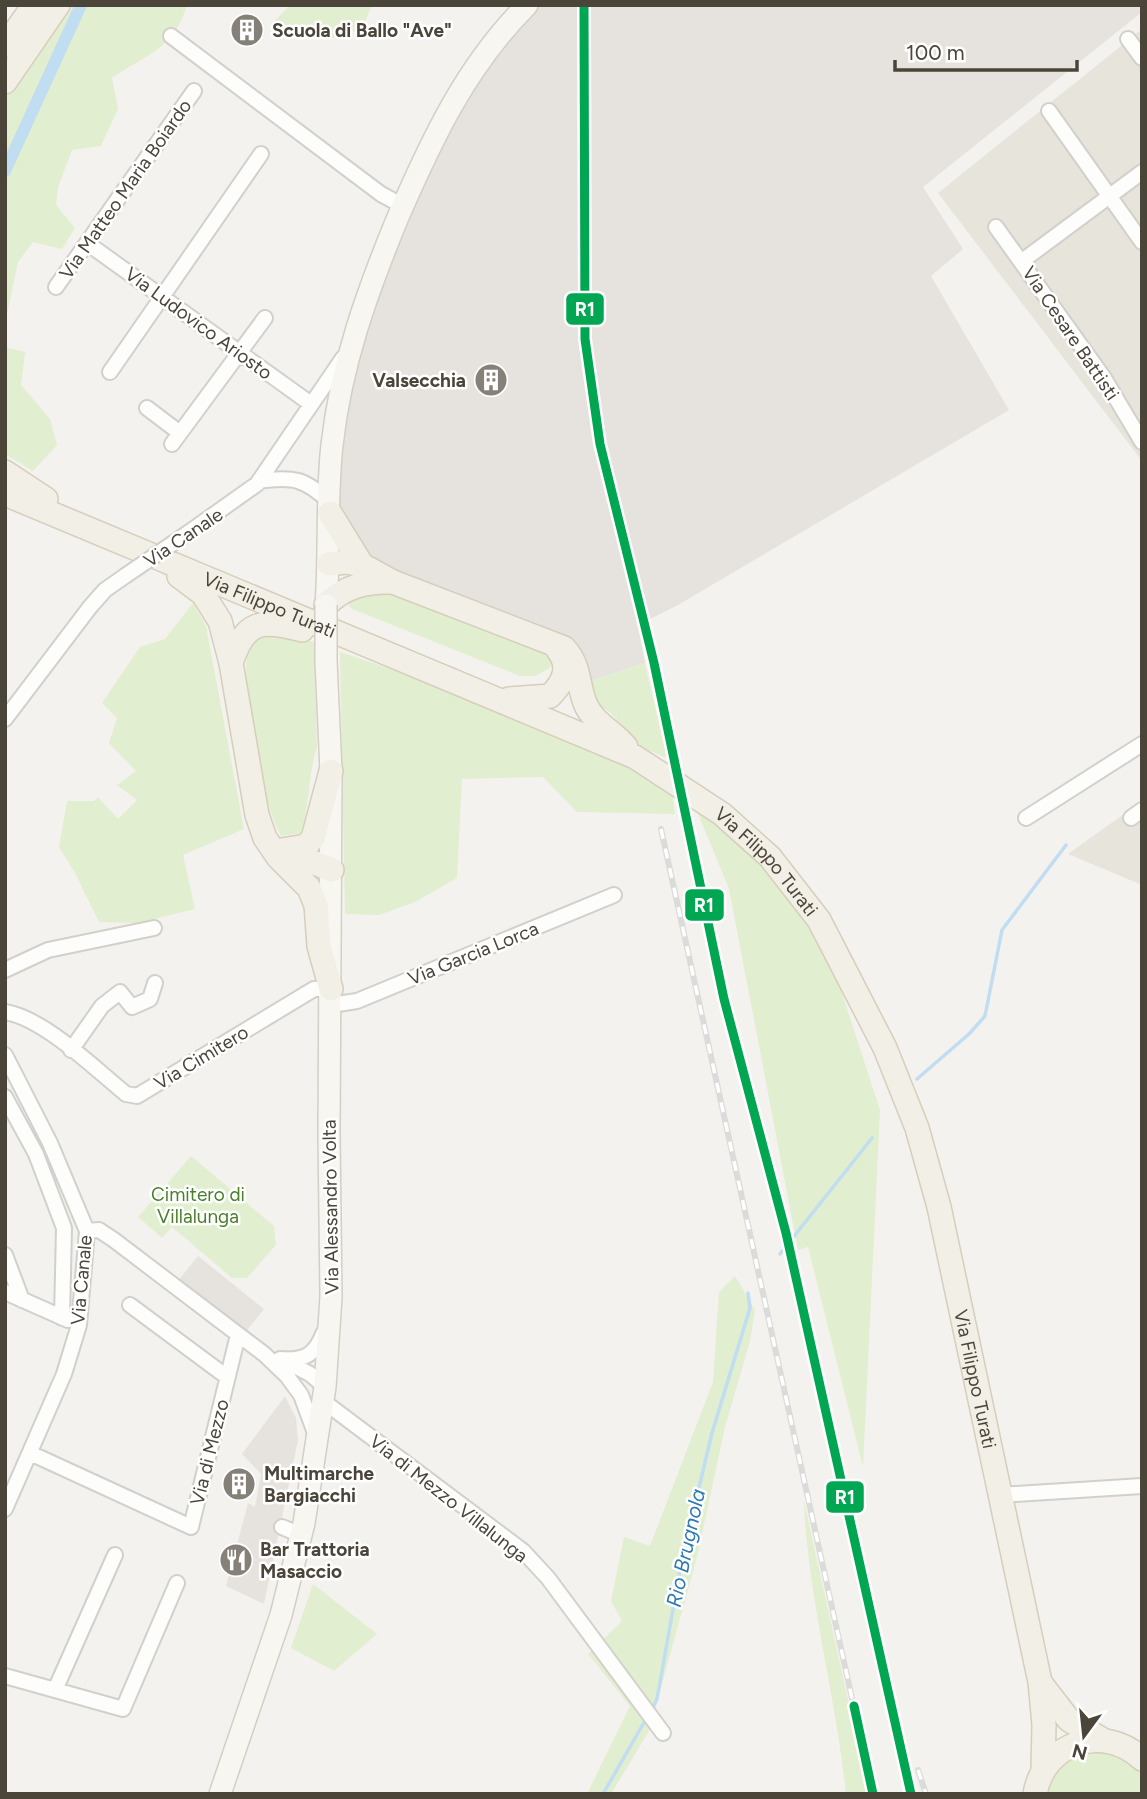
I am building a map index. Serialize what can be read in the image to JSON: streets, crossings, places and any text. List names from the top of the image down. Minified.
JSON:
{"streets":{"main road":["Via Canale","Via Filippo Turati","Via Alessandro Volta"],"street":["Via Matteo Maria Boiardo","Via Ludovico Ariosto","Via Cesare Battisti","Via Garcia Lorca","Via Cimitero","Via di Mezzo","Via di Mezzo Villalunga"]},"crossings":[["Via Matteo Maria Boiardo","Via Ludovico Ariosto"],["Via Ludovico Ariosto","Via Canale"],["Via Canale","Via Alessandro Volta"],["Via Canale","Via di Mezzo"],["Via Garcia Lorca","Via Cimitero"],["Via Garcia Lorca","Via Alessandro Volta"],["Via Cimitero","Via Alessandro Volta"],["Via Alessandro Volta","Via di Mezzo Villalunga"]],"water":["Rio Brugnola"],"parks":["Cimitero di Villalunga"],"places":{"building":["Scuola di Ballo \"Ave\"","Valsecchia","Multimarche Bargiacchi"],"restaurant":["Bar Trattoria Masaccio"]},"lines":["transit line R1"],"scale_bar":"100 m","north":"bottom"}
